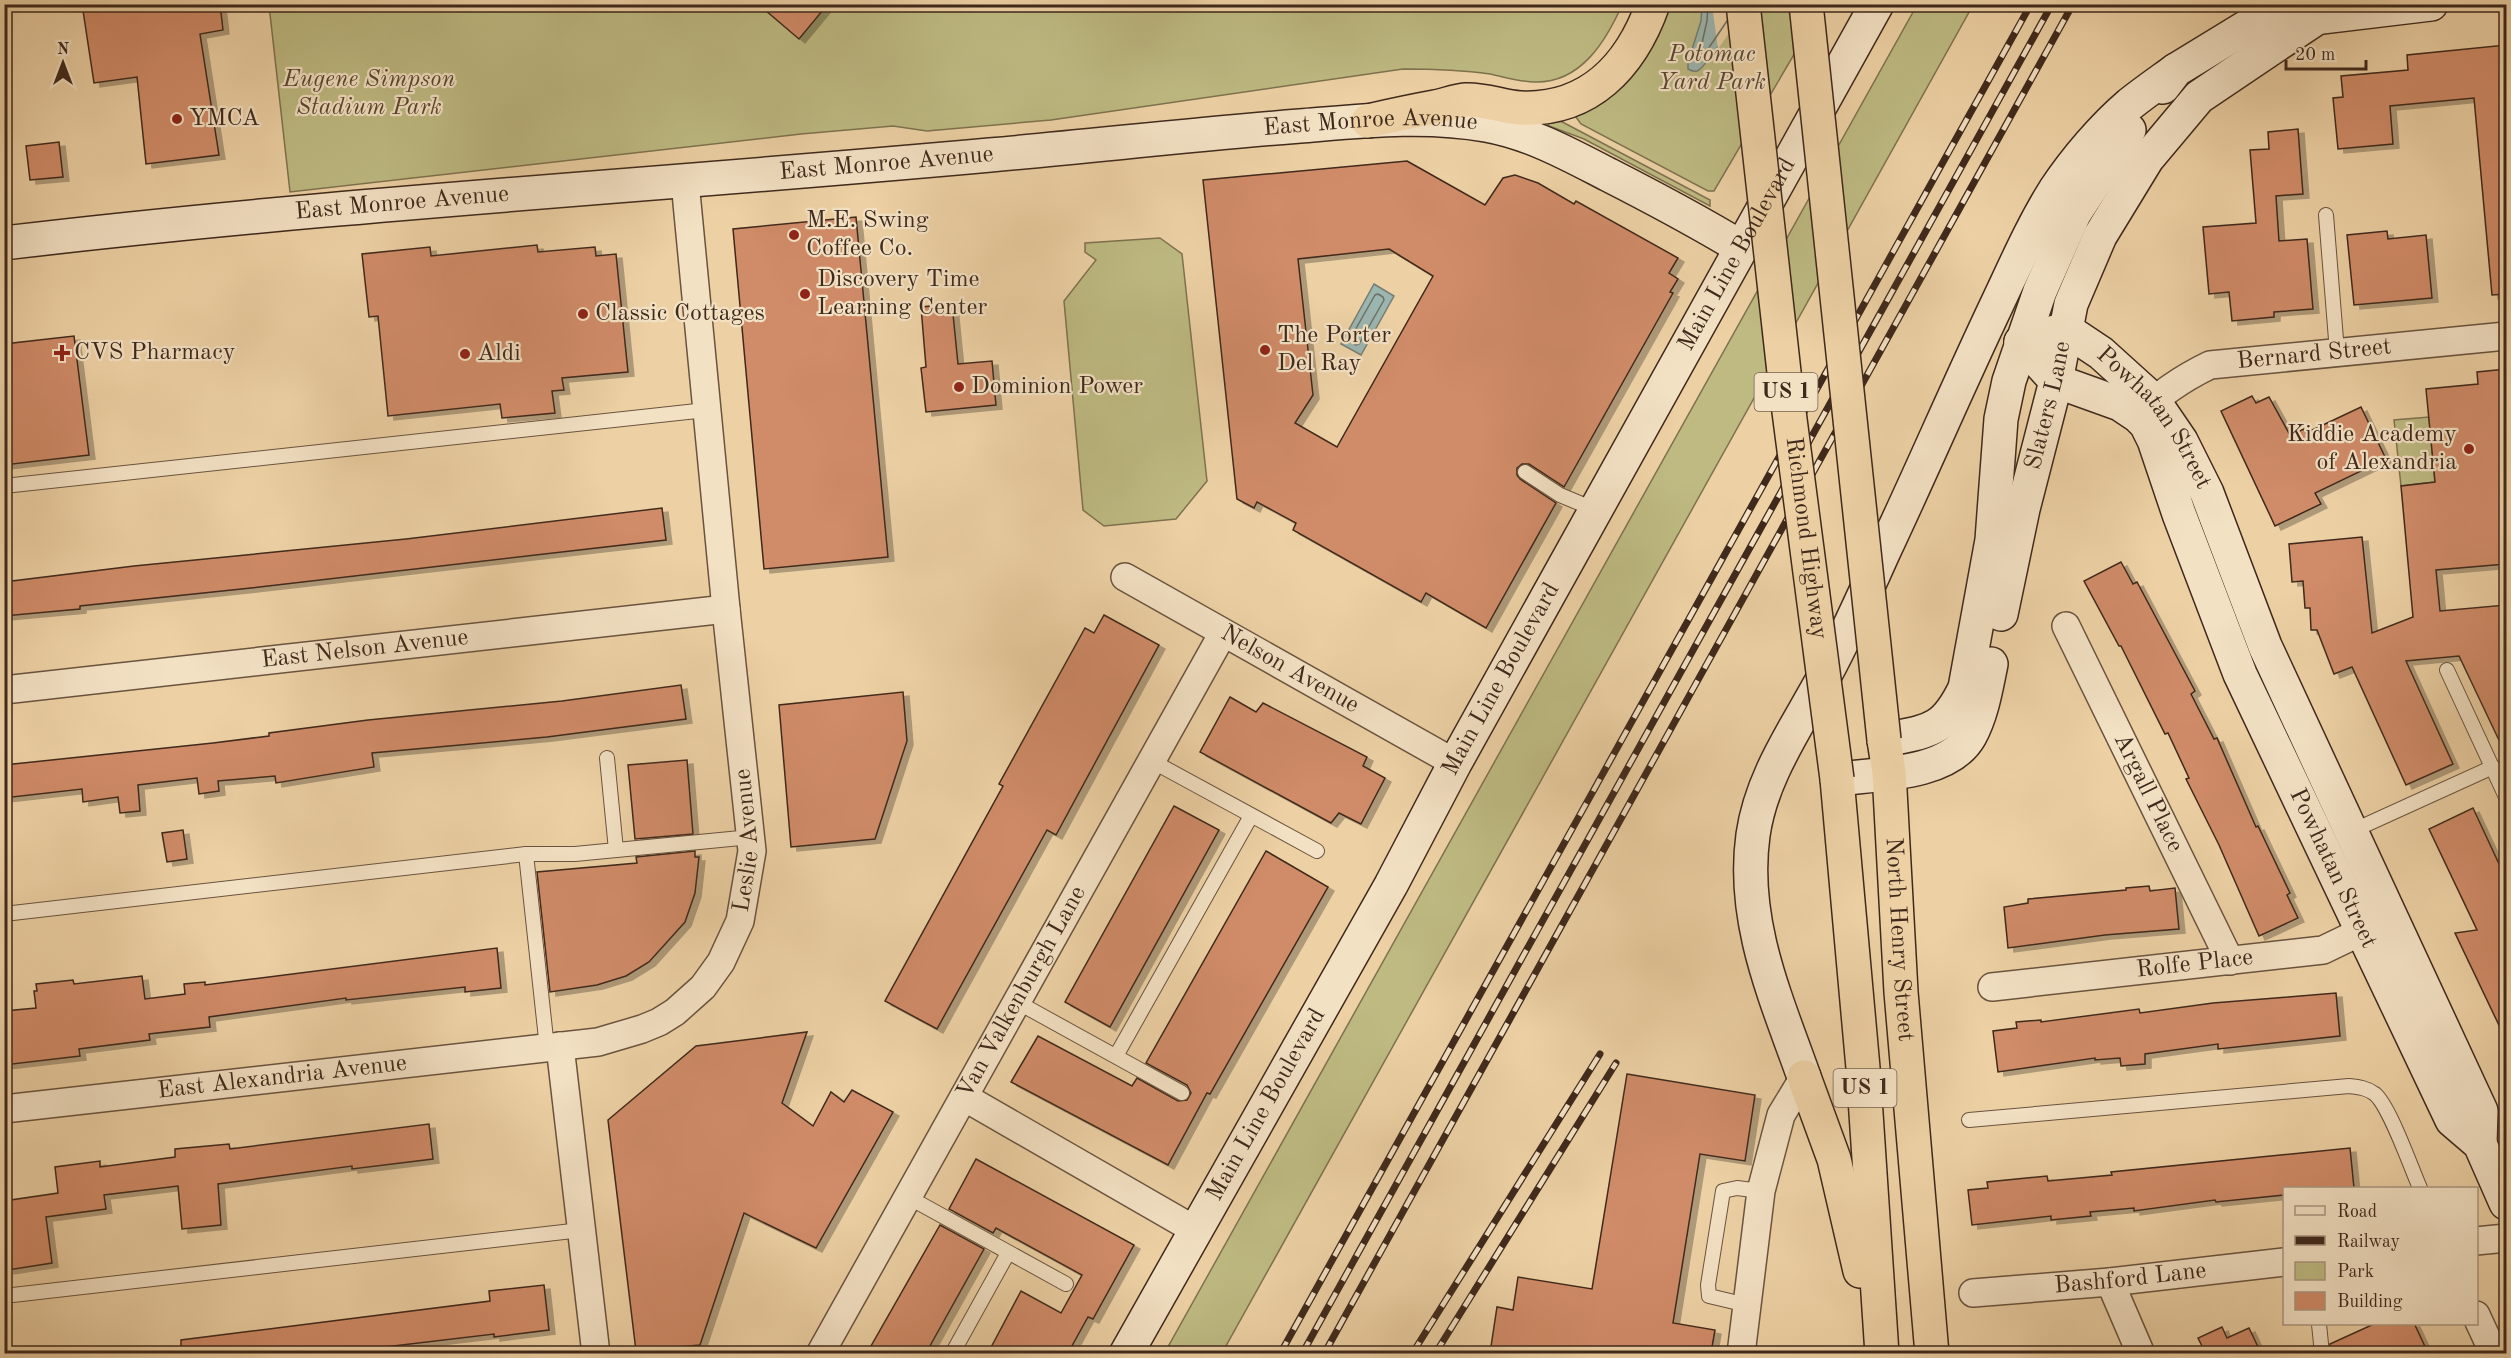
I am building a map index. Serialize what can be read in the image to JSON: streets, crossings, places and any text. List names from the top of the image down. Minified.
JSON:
{"streets":{"highway":["US 1","Richmond Highway","North Henry Street"],"street":["East Monroe Avenue","Main Line Boulevard","Bernard Street","Slaters Lane","Powhatan Street","East Nelson Avenue","Nelson Avenue","Argall Place","Leslie Avenue","Rolfe Place","Van Valkenburgh Lane","East Alexandria Avenue","Bashford Lane"]},"crossings":[["East Monroe Avenue","Main Line Boulevard"],["East Monroe Avenue","Leslie Avenue"],["Main Line Boulevard","Nelson Avenue"],["Bernard Street","Powhatan Street"],["US 1","Slaters Lane"],["US 1","North Henry Street"],["Slaters Lane","Powhatan Street"],["Slaters Lane","Richmond Highway"],["Slaters Lane","North Henry Street"],["Powhatan Street","Rolfe Place"],["Richmond Highway","North Henry Street"],["East Nelson Avenue","Leslie Avenue"],["Nelson Avenue","Van Valkenburgh Lane"],["Argall Place","Rolfe Place"],["Leslie Avenue","East Alexandria Avenue"]],"parks":["Potomac Yard Park","Eugene Simpson Stadium Park"],"places":{"other":["YMCA","M.E. Swing Coffee Co.","Discovery Time Learning Center","Classic Cottages","The Porter Del Ray","Aldi","Dominion Power","Kiddie Academy of Alexandria"],"health":["CVS Pharmacy"]},"legend":["Road","Railway","Park","Building"],"scale_bar":"20 m","north":"top"}
